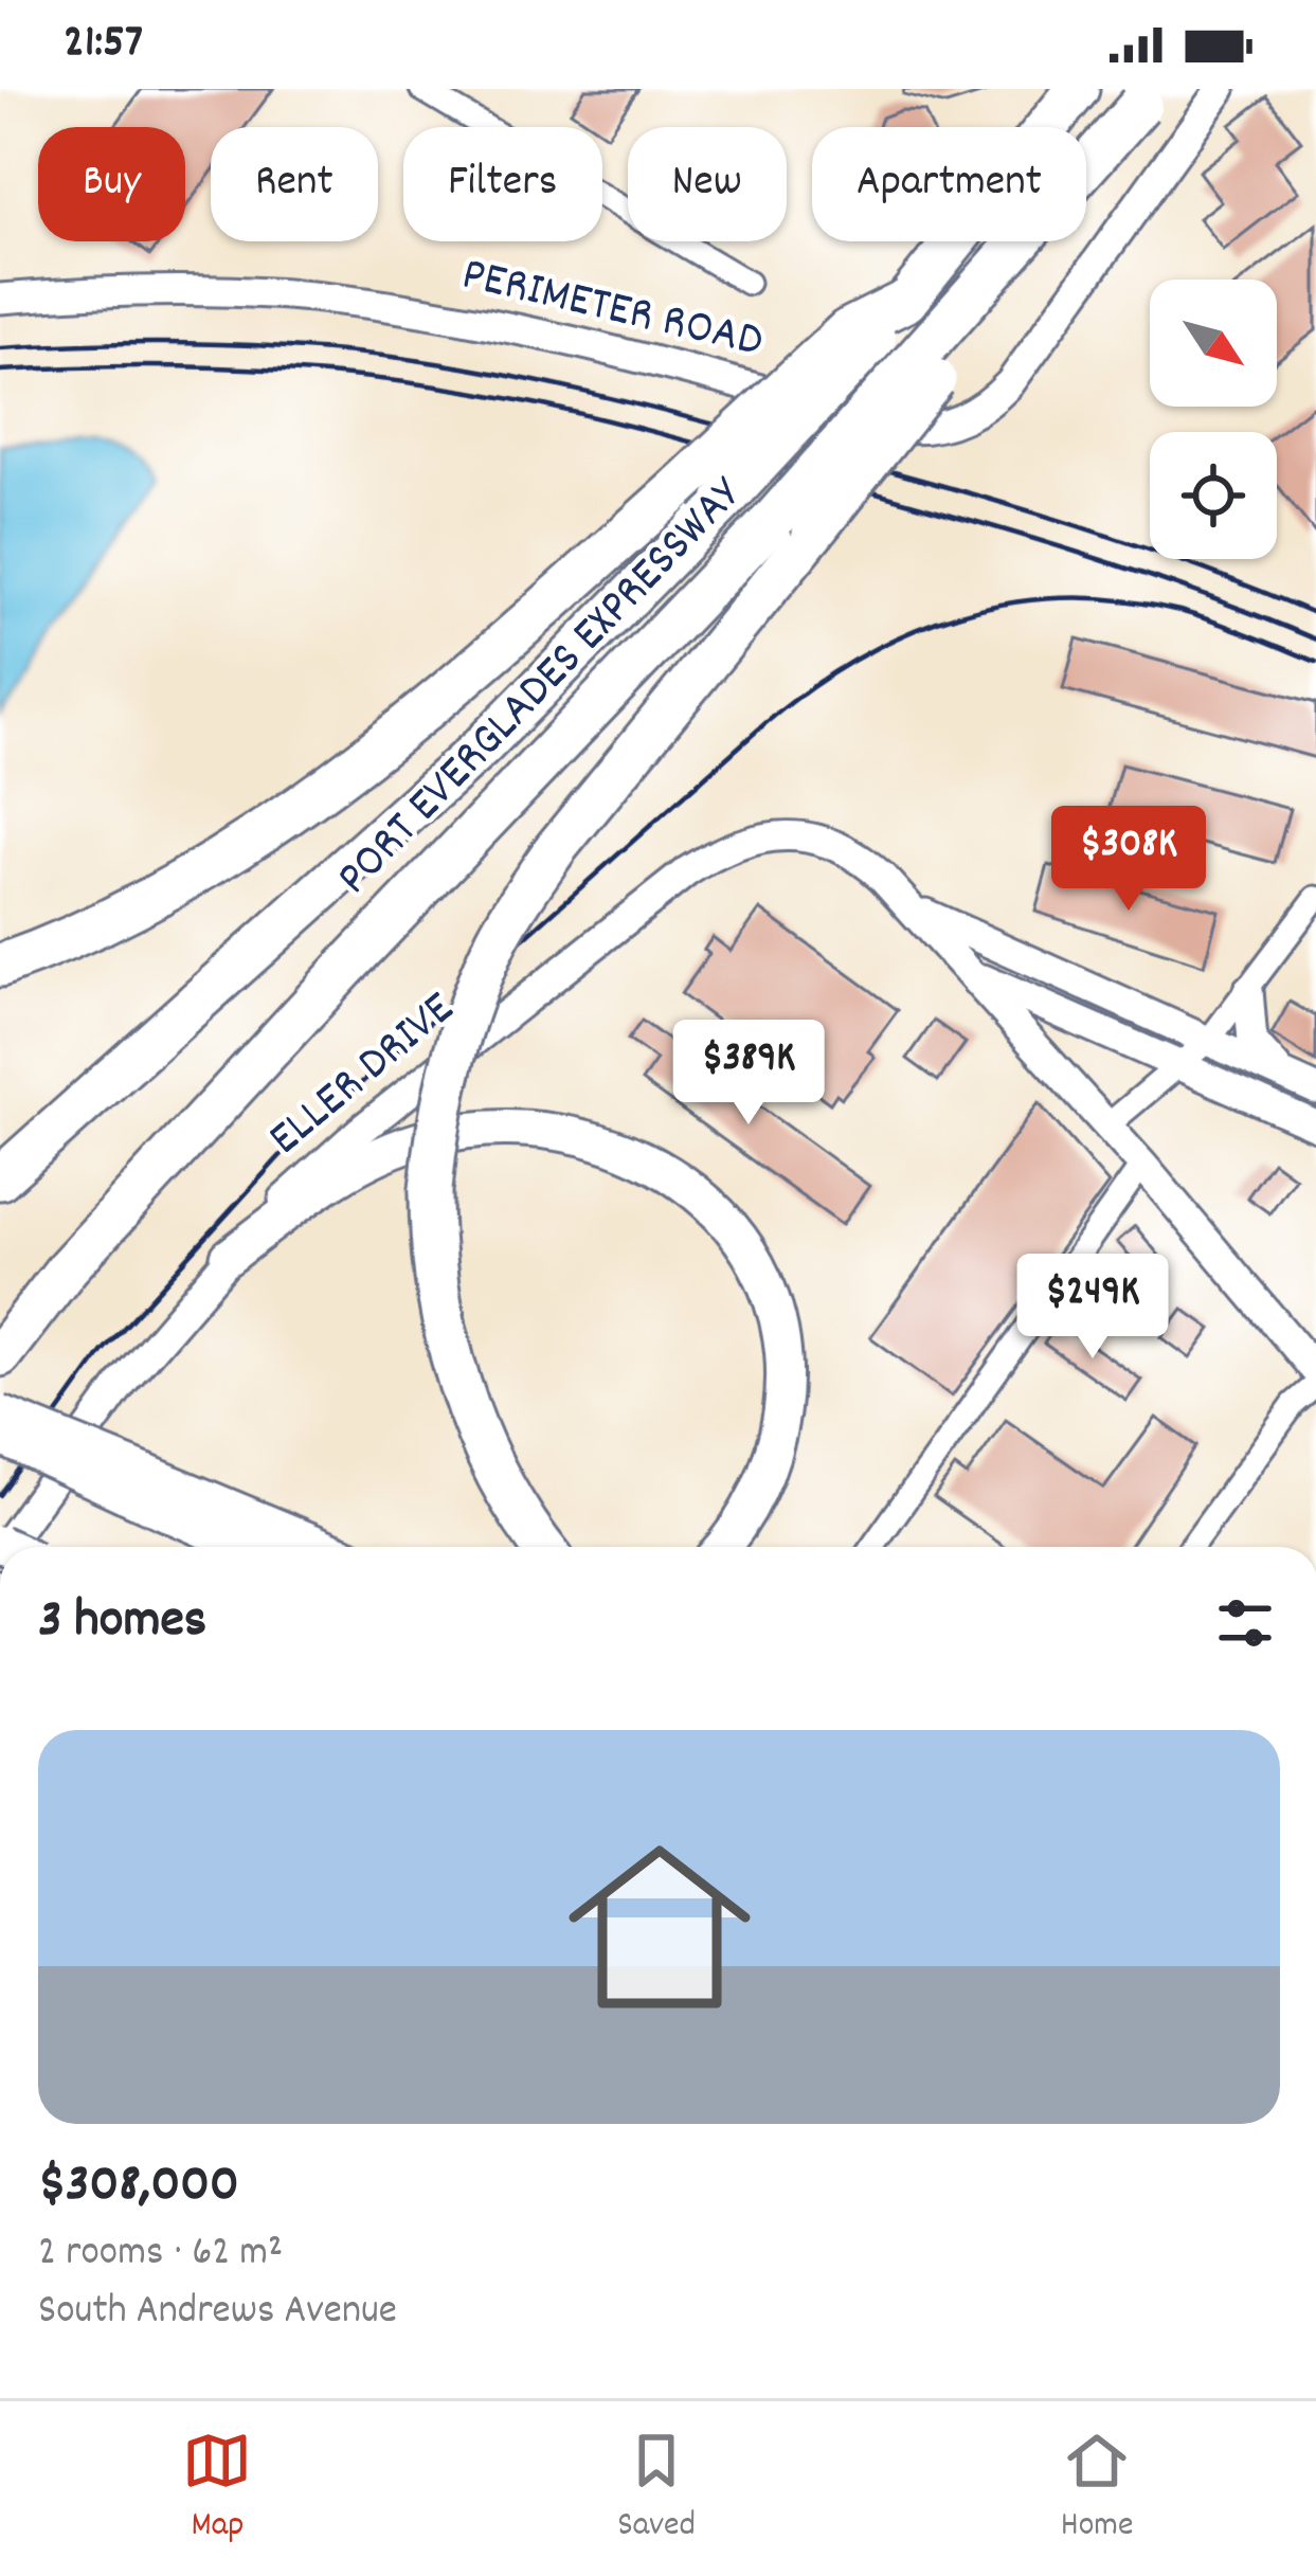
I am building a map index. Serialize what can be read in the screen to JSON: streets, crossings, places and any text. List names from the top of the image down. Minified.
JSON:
{"streets":{"highway":["PORT EVERGLADES EXPRESSWAY"],"street":["PERIMETER ROAD","ELLER DRIVE"]},"north":"bottom right","page":{"status":"21:57","chip":["Buy","Rent","Filters","New","Apartment"],"price":["$308K","$389K","$249K"],"heading":"3 homes","list":[{"name":"$308,000","note":"2 rooms · 62 m² · South Andrews Avenue"}],"tabs":["Map","Saved","Home"]}}
